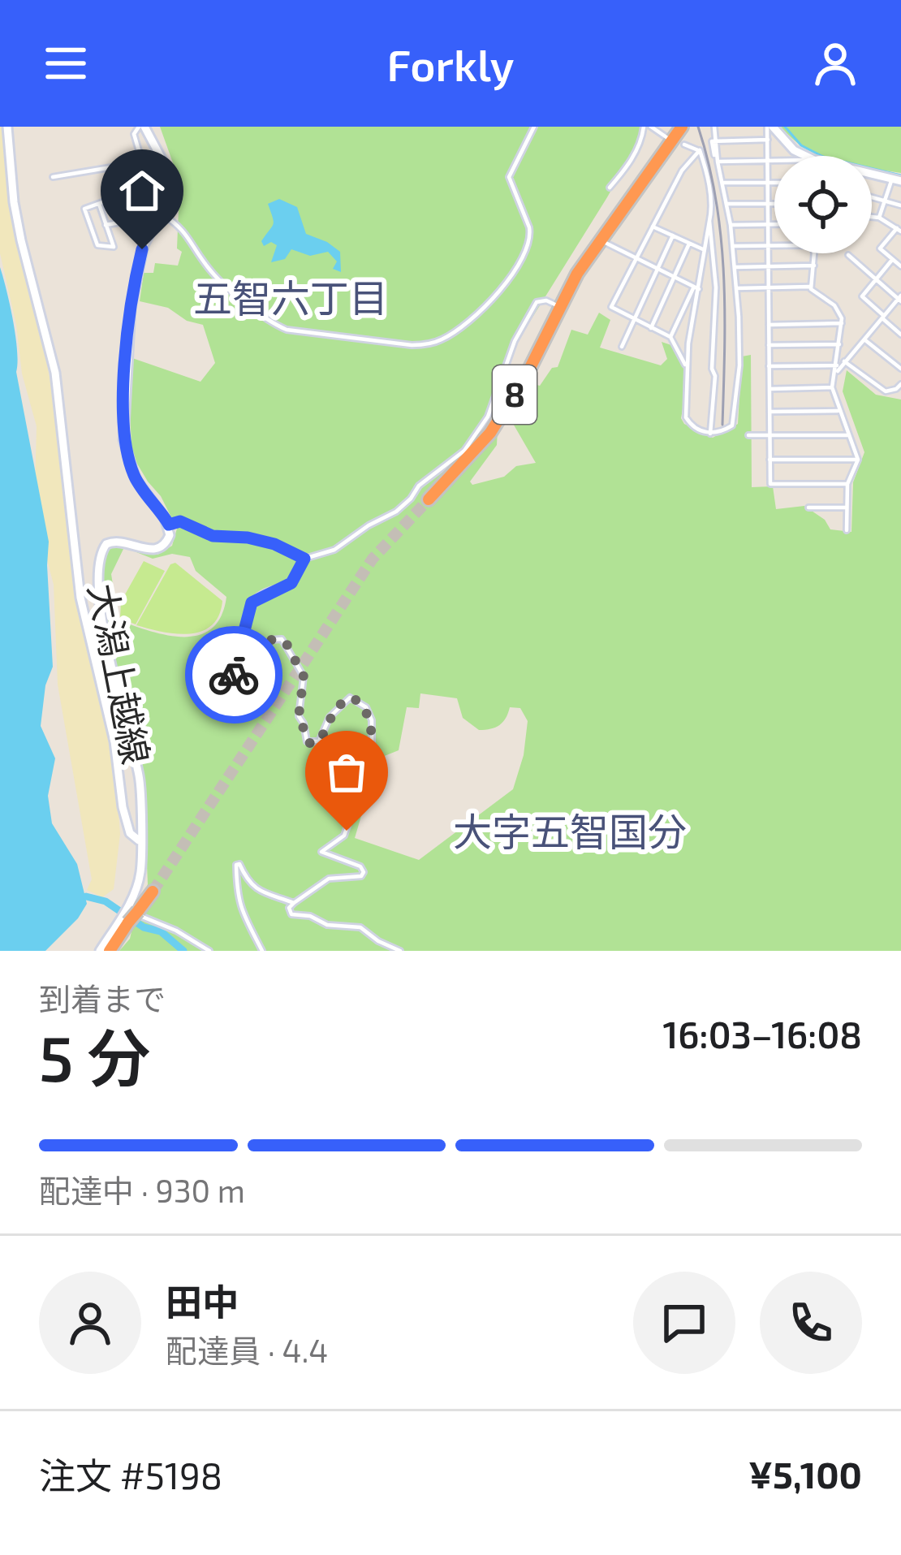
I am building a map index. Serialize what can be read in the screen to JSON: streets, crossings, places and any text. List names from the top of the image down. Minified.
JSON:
{"streets":{"highway":["8"],"main road":["大潟上越線"]},"districts":["五智六丁目","大字五智国分"],"page":{"header":"Forkly","heading":["5 分","到着まで","16:03–16:08"],"panel":["田中","配達員 · 4.4","注文 #5198","¥5,100"],"bar":"配達中 · 930 m"}}
